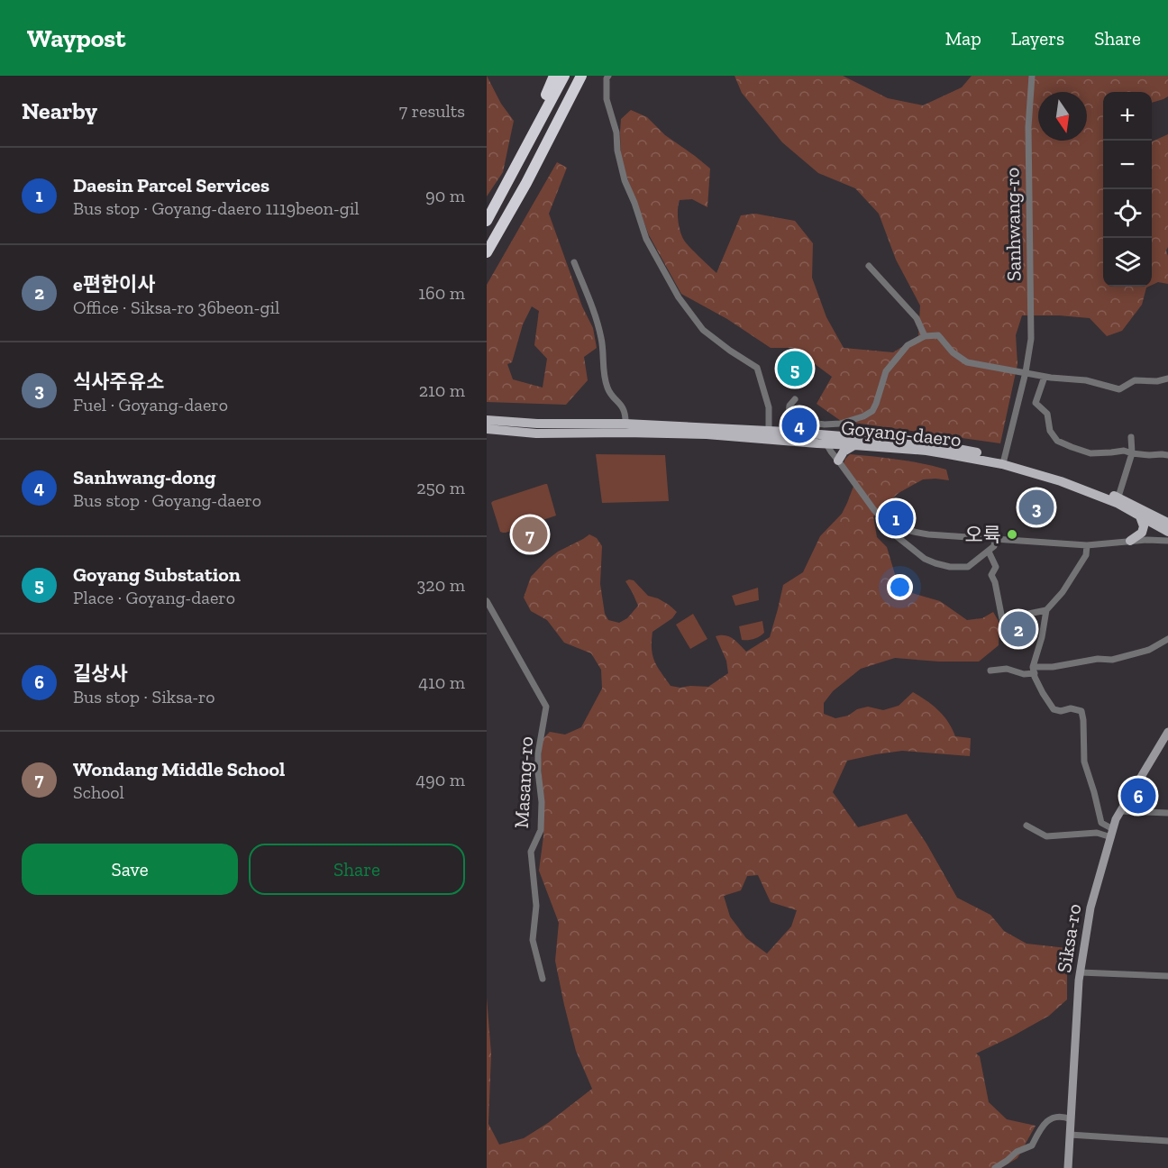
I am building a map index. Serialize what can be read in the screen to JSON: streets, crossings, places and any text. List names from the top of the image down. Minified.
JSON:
{"streets":{"main road":["Goyang-daero"],"street":["Sanhwang-ro","Masang-ro","Siksa-ro"]},"crossings":[["Sanhwang-ro","Goyang-daero"]],"places":["오륙"],"north":"bottom","page":{"header":"Waypost","nav":["Map","Layers","Share"],"heading":["Nearby","7 results"],"map_buttons":["+","−"],"list":[{"mark":"1","name":"Daesin Parcel Services","note":"Bus stop · Goyang-daero 1119beon-gil","value":"90 m"},{"mark":"2","name":"e편한이사","note":"Office · Siksa-ro 36beon-gil","value":"160 m"},{"mark":"3","name":"식사주유소","note":"Fuel · Goyang-daero","value":"210 m"},{"mark":"4","name":"Sanhwang-dong","note":"Bus stop · Goyang-daero","value":"250 m"},{"mark":"5","name":"Goyang Substation","note":"Place · Goyang-daero","value":"320 m"},{"mark":"6","name":"길상사","note":"Bus stop · Siksa-ro","value":"410 m"},{"mark":"7","name":"Wondang Middle School","note":"School","value":"490 m"}],"pins":["5","4","3","1","7","2","6"],"buttons":["Save","Share"]}}
